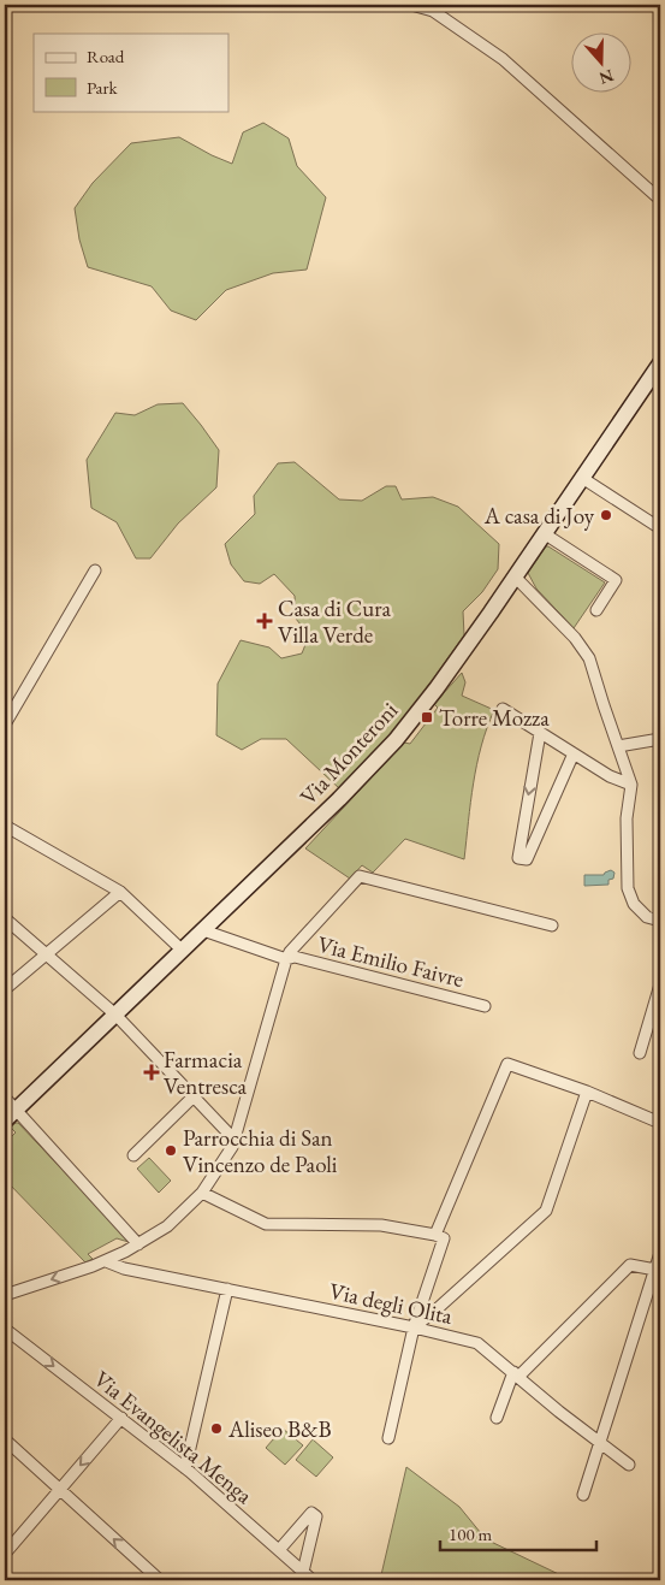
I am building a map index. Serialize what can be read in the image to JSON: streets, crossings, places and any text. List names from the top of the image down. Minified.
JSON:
{"streets":{"main road":["Via Monteroni"],"street":["Via Emilio Faivre","Via degli Olita","Via Evangelista Menga"]},"crossings":[["Via Monteroni","Via Emilio Faivre"]],"places":{"other":["A casa di Joy","Parrocchia di San Vincenzo de Paoli","Aliseo B&B"],"health":["Casa di Cura Villa Verde","Farmacia Ventresca"],"transit":["Torre Mozza"]},"legend":["Road","Park"],"scale_bar":"100 m","north":"bottom"}
